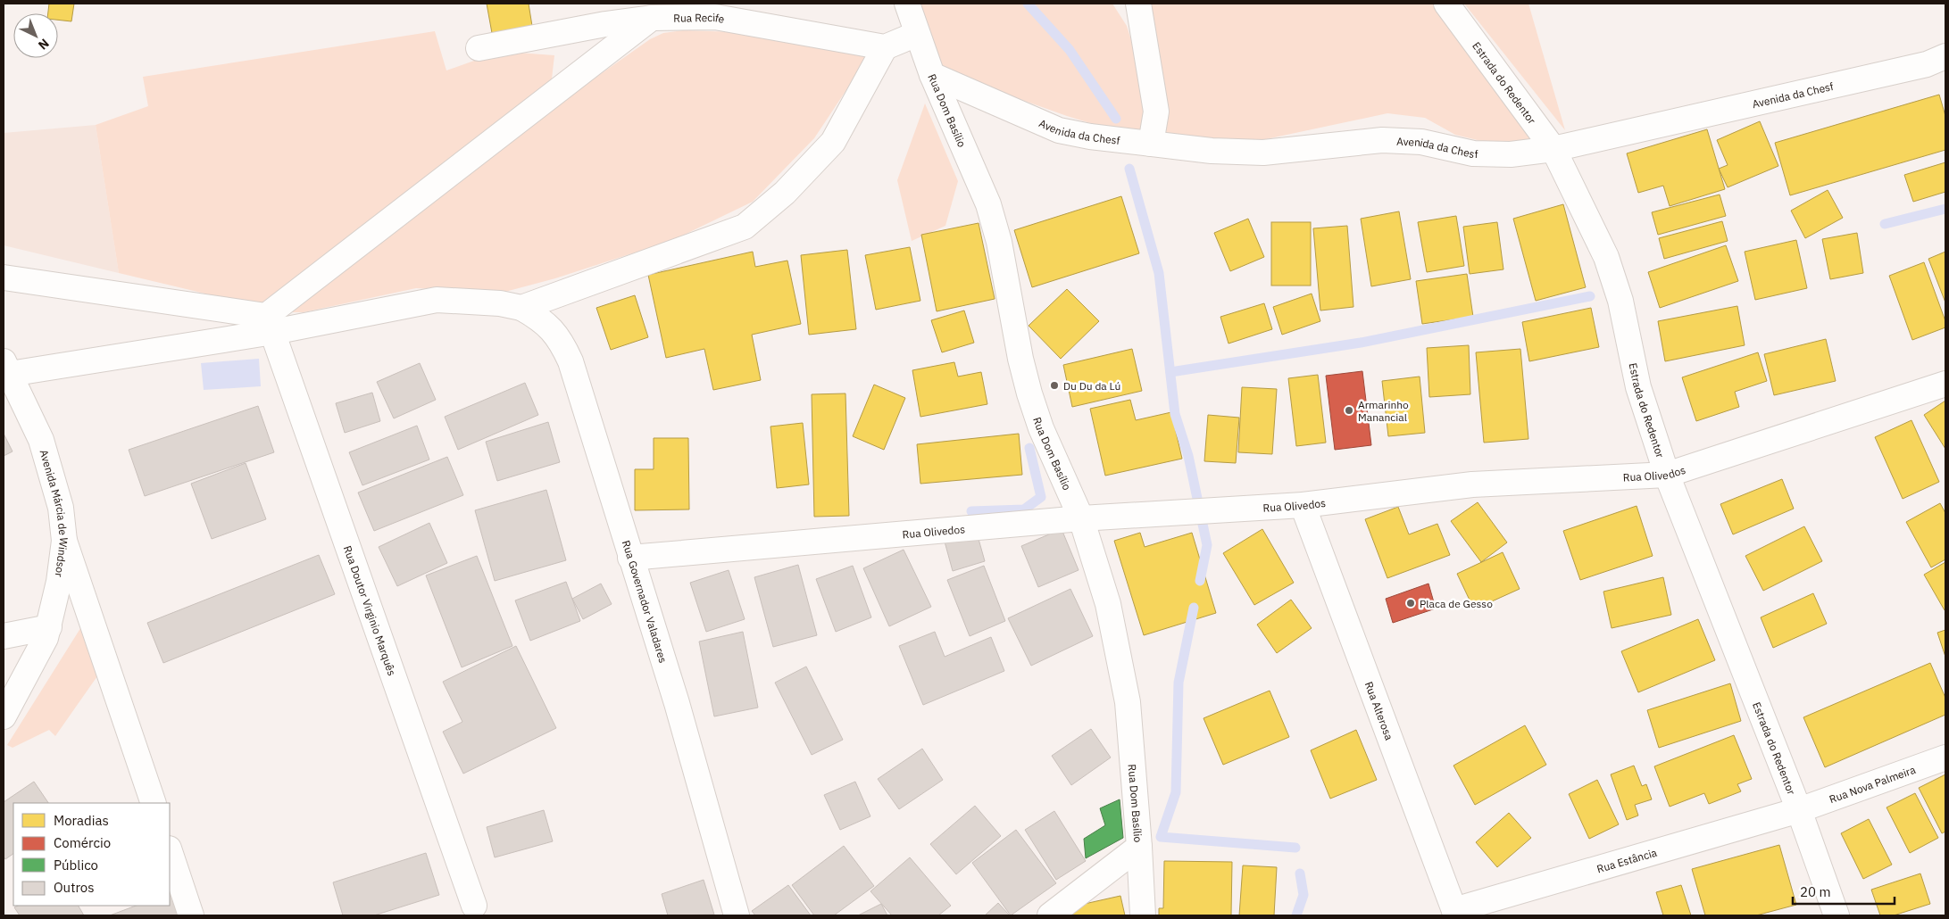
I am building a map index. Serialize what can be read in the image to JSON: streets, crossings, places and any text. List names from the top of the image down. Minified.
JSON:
{"streets":{"street":["Rua Recife","Estrada do Redentor","Avenida da Chesf","Rua Dom Basílio","Rua Olivedos","Avenida Márcia de Windsor","Rua Governador Valadares","Rua Doutor Virginio Marquês","Rua Alterosa","Rua Nova Palmeira","Rua Estância"]},"crossings":[["Estrada do Redentor","Avenida da Chesf"],["Estrada do Redentor","Rua Olivedos"],["Estrada do Redentor","Rua Nova Palmeira"],["Estrada do Redentor","Rua Estância"],["Avenida da Chesf","Rua Dom Basílio"],["Rua Dom Basílio","Rua Olivedos"],["Rua Olivedos","Rua Governador Valadares"],["Rua Olivedos","Rua Alterosa"],["Rua Alterosa","Rua Estância"],["Rua Nova Palmeira","Rua Estância"]],"places":["Du Du da Lú","Armarinho Manancial","Placa de Gesso"],"legend":["Moradias","Comércio","Público","Outros"],"scale_bar":"20 m","north":"bottom right"}
